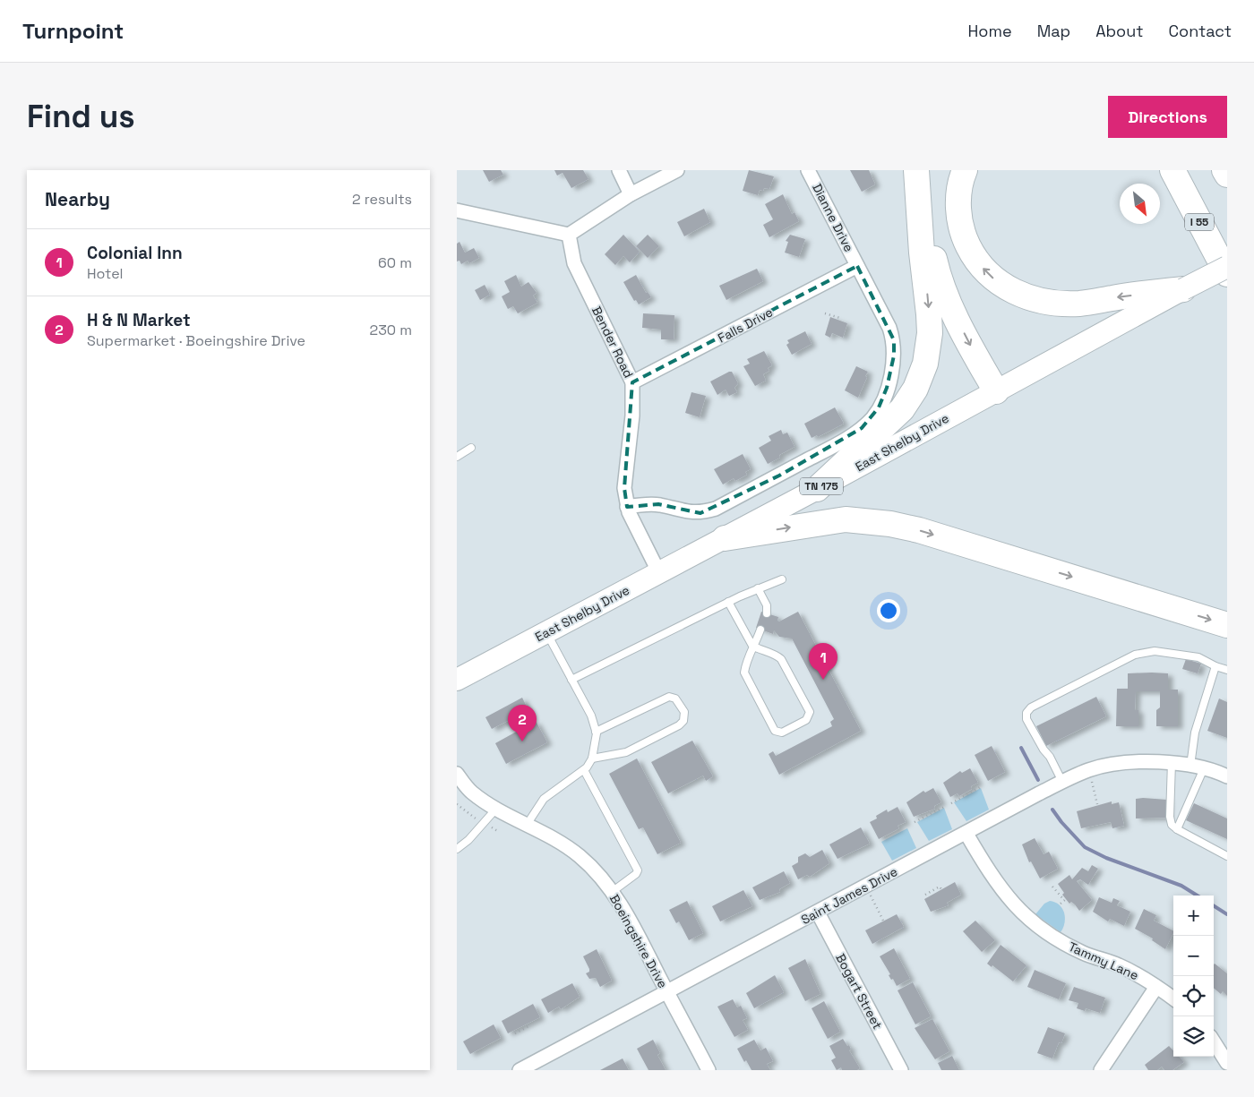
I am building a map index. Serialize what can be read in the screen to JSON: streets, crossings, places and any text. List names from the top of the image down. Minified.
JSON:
{"streets":{"highway":["I 55"],"main road":["East Shelby Drive","TN 175"],"street":["Dianne Drive","Falls Drive","Bender Road","Saint James Drive","Boeingshire Drive","Tammy Lane","Bogart Street"]},"crossings":[["Dianne Drive","Falls Drive"],["Dianne Drive","Bender Road"],["Falls Drive","Bender Road"],["Bender Road","East Shelby Drive"],["Saint James Drive","Boeingshire Drive"],["Saint James Drive","Tammy Lane"],["Saint James Drive","Bogart Street"]],"north":"bottom right","page":{"header":"Turnpoint","nav":["Home","Map","About","Contact"],"buttons":"Directions","title":"Find us","heading":["Nearby","2 results"],"list":[{"mark":"1","name":"Colonial Inn","note":"Hotel","value":"60 m"},{"mark":"2","name":"H & N Market","note":"Supermarket · Boeingshire Drive","value":"230 m"}],"pins":["1","2"],"map_buttons":["+","−"]}}
